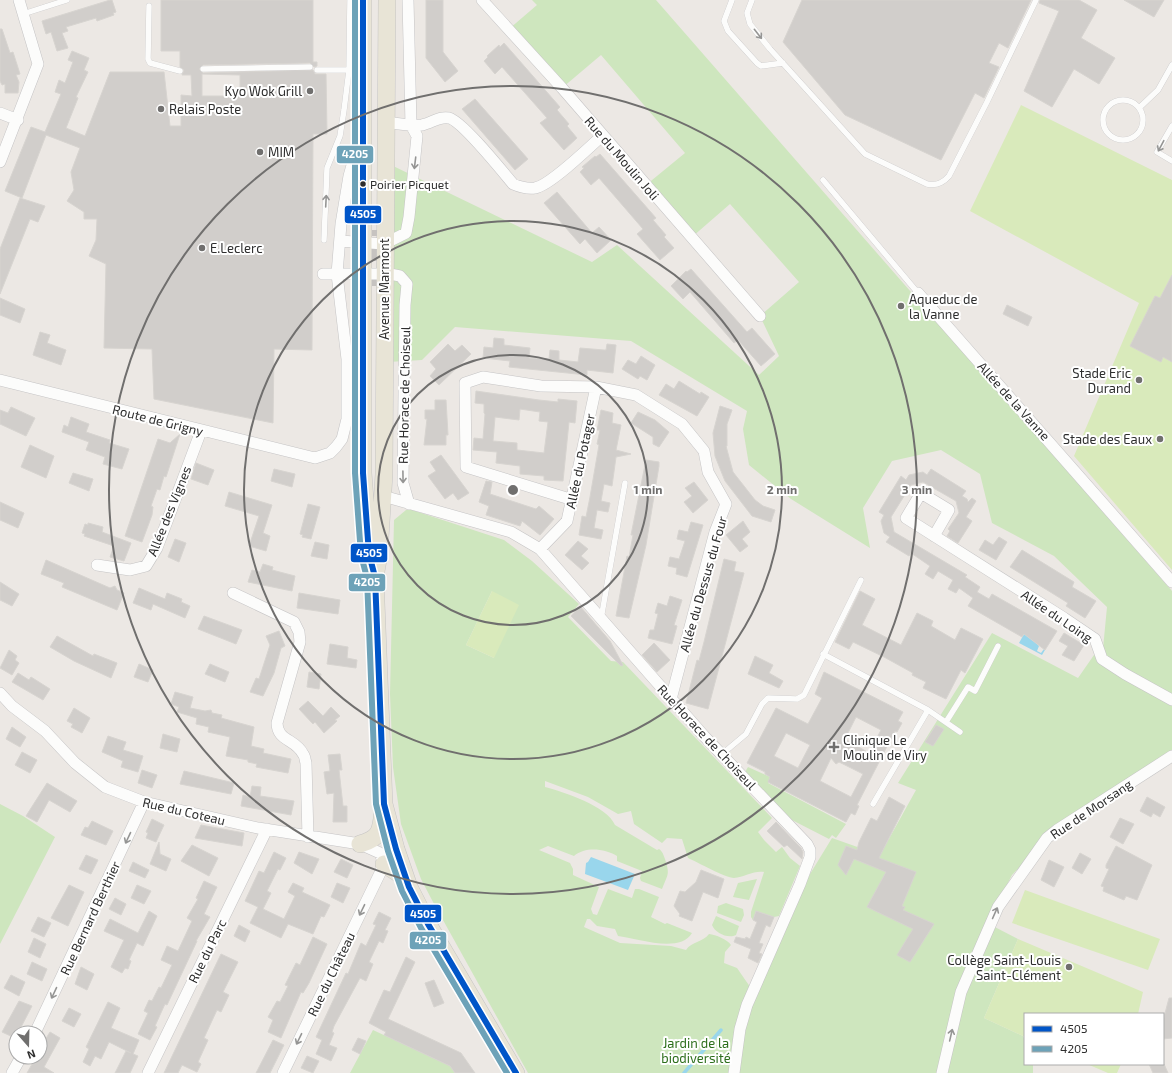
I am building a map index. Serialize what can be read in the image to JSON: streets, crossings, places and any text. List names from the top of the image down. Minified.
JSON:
{"streets":{"main road":["Avenue Marmont"],"street":["Rue du Moulin Joli","Rue Horace de Choiseul","Allée de la Vanne","Route de Grigny","Allée du Potager","Allée des Vignes","Allée du Dessus du Four","Allée du Loing","Rue de Morsang","Rue du Coteau","Rue Bernard Berthier","Rue du Parc","Rue du Château"]},"crossings":[["Avenue Marmont","Rue Horace de Choiseul"],["Rue Horace de Choiseul","Allée du Potager"],["Rue Horace de Choiseul","Allée du Dessus du Four"],["Route de Grigny","Allée des Vignes"],["Allée du Potager","Allée du Dessus du Four"],["Rue du Coteau","Rue Bernard Berthier"],["Rue du Coteau","Rue du Parc"],["Rue du Coteau","Rue du Château"]],"one_way":["Rue de Morsang","Rue Bernard Berthier","Rue du Château"],"parks":["Jardin de la biodiversité"],"places":{"other":["Kyo Wok Grill","Relais Poste","MIM","Poirier Picquet","E.Leclerc","Aqueduc de la Vanne","Stade Eric Durand","Stade des Eaux","Collège Saint-Louis Saint-Clément"],"health":["Clinique Le Moulin de Viry"]},"lines":["transit line 4505","transit line 4205"],"legend":["4505","4205"],"north":"bottom","rings":["1 min","2 min","3 min"]}
